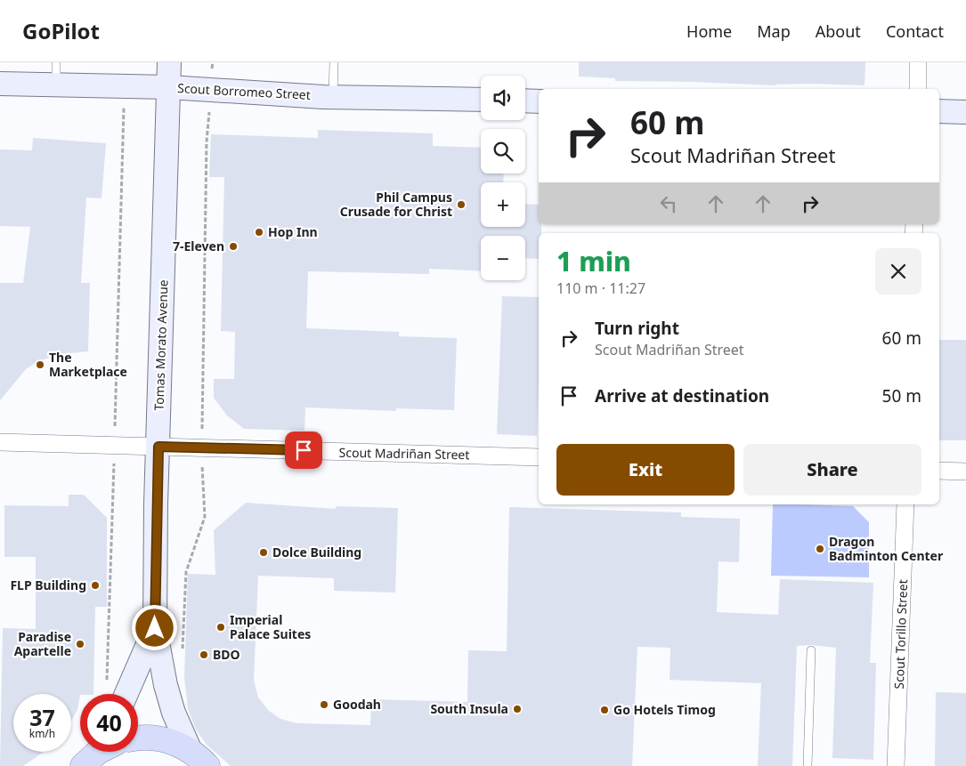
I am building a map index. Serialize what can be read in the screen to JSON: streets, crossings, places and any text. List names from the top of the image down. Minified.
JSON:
{"streets":{"street":["Scout Borromeo Street","Tomas Morato Avenue","Scout Madriñan Street","Scout Torillo Street"]},"crossings":[["Scout Borromeo Street","Tomas Morato Avenue"],["Tomas Morato Avenue","Scout Madriñan Street"]],"places":["Phil Campus Crusade for Christ","Hop Inn","7-Eleven","The Marketplace","Dragon Badminton Center","Dolce Building","FLP Building","Imperial Palace Suites","Paradise Apartelle","BDO","Goodah","South Insula","Go Hotels Timog"],"page":{"header":"GoPilot","nav":["Home","Map","About","Contact"],"map_buttons":["+","−"],"turn":["60 m","Scout Madriñan Street"],"heading":["1 min","110 m · 11:27"],"list":[{"name":"Turn right","note":"Scout Madriñan Street","value":"60 m"},{"name":"Arrive at destination","value":"50 m"}],"buttons":["Exit","Share"],"speed":"37 km/h","limit":"40"}}
